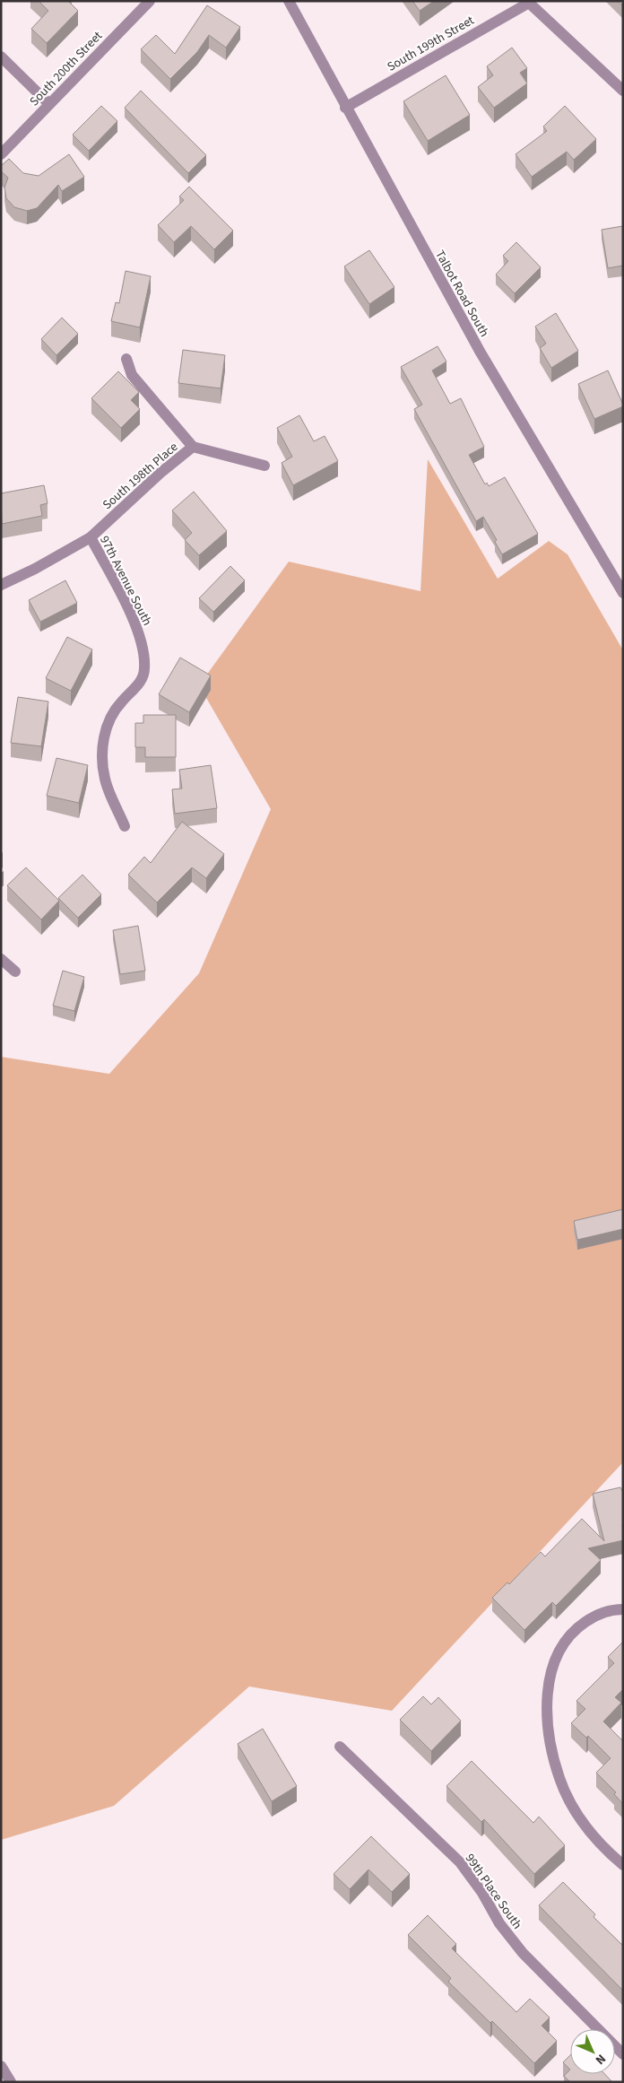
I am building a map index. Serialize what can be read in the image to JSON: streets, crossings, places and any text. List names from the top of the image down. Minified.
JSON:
{"streets":{"street":["South 199th Street","South 200th Street","Talbot Road South","South 198th Place","97th Avenue South","99th Place South"]},"crossings":[["South 199th Street","Talbot Road South"],["South 198th Place","97th Avenue South"]],"north":"bottom right"}
